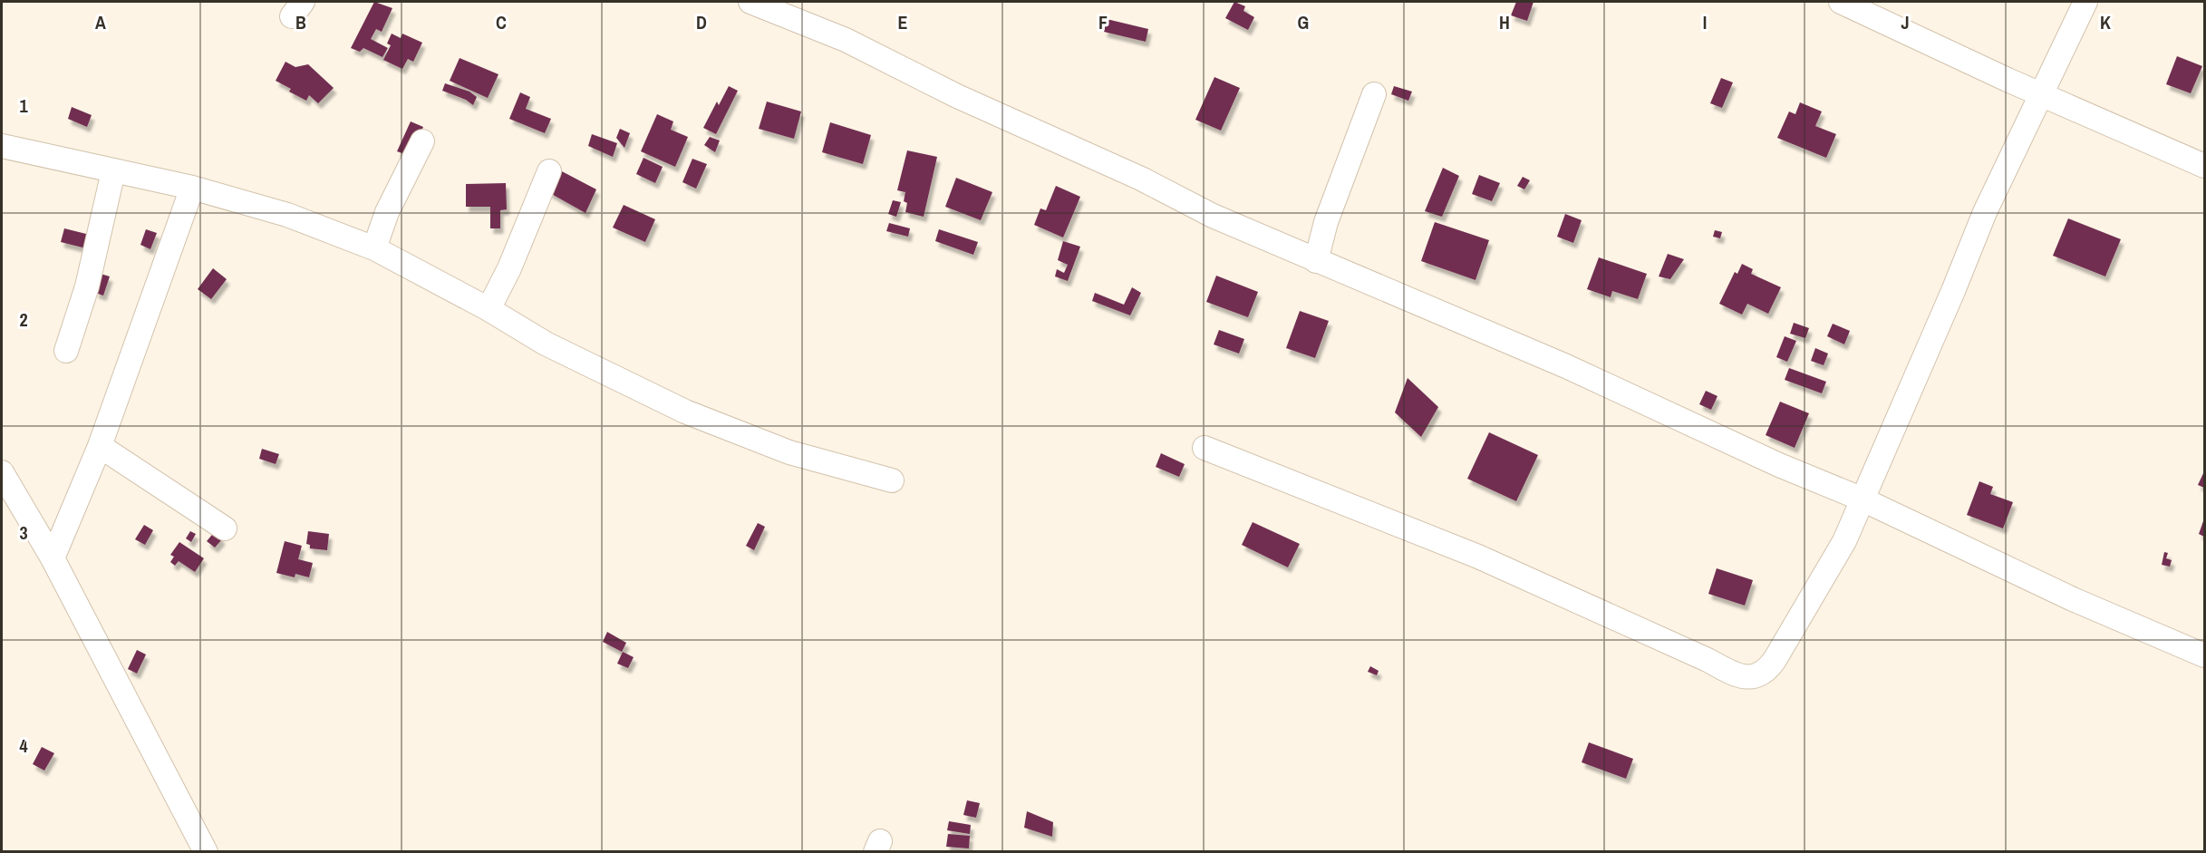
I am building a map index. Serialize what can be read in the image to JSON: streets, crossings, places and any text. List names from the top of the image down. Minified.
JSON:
{"grid":{"columns":["A","B","C","D","E","F","G","H","I","J","K"],"rows":["1","2","3","4"]}}
